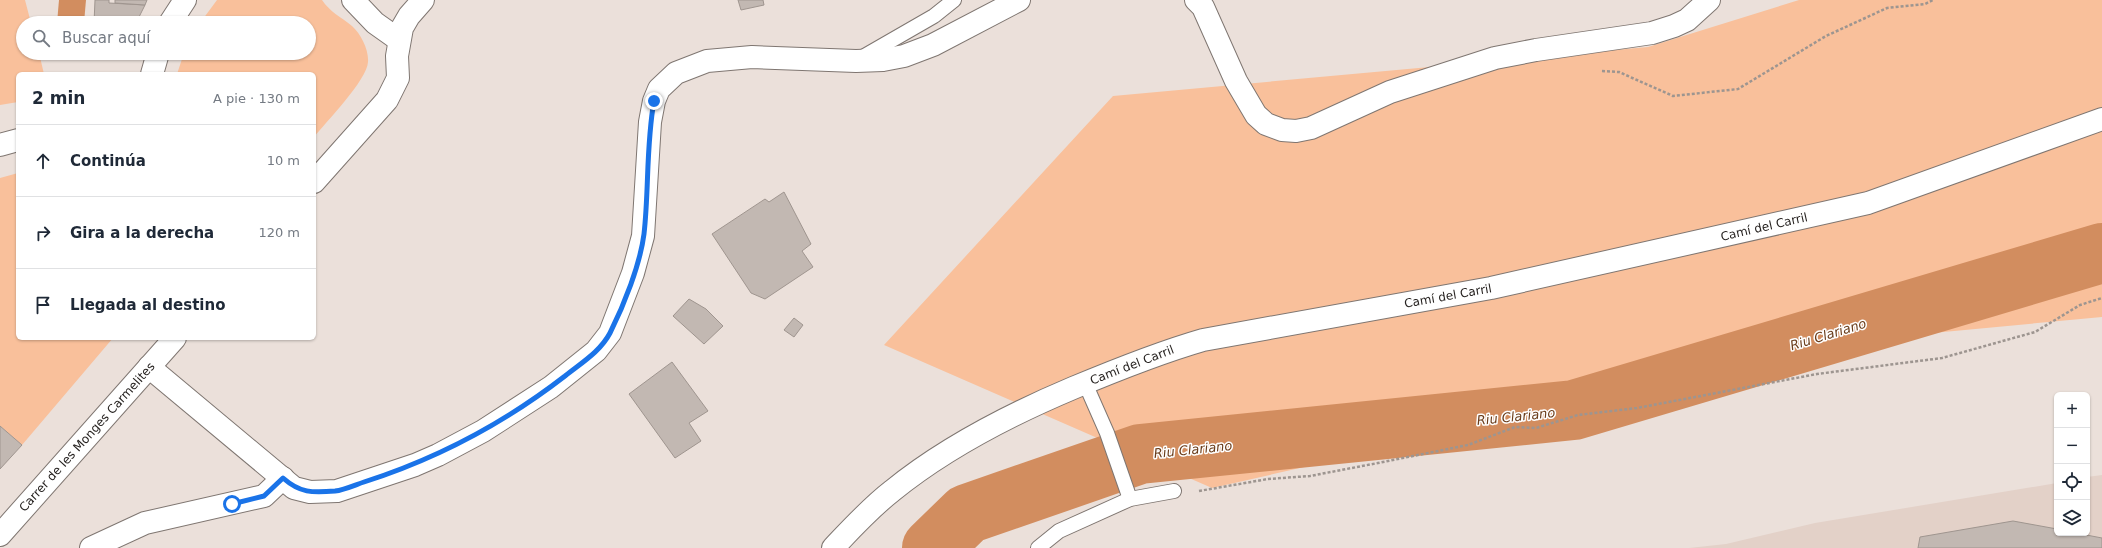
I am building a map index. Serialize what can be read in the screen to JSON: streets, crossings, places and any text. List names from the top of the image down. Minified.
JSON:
{"streets":{"street":["Camí del Carril","Carrer de les Monges Carmelites"]},"water":["Riu Clariano"],"page":{"search":"Buscar aquí","heading":["2 min","A pie · 130 m"],"list":[["Continúa","10 m"],["Gira a la derecha","120 m"],"Llegada al destino"],"map_buttons":["+","−"]}}
